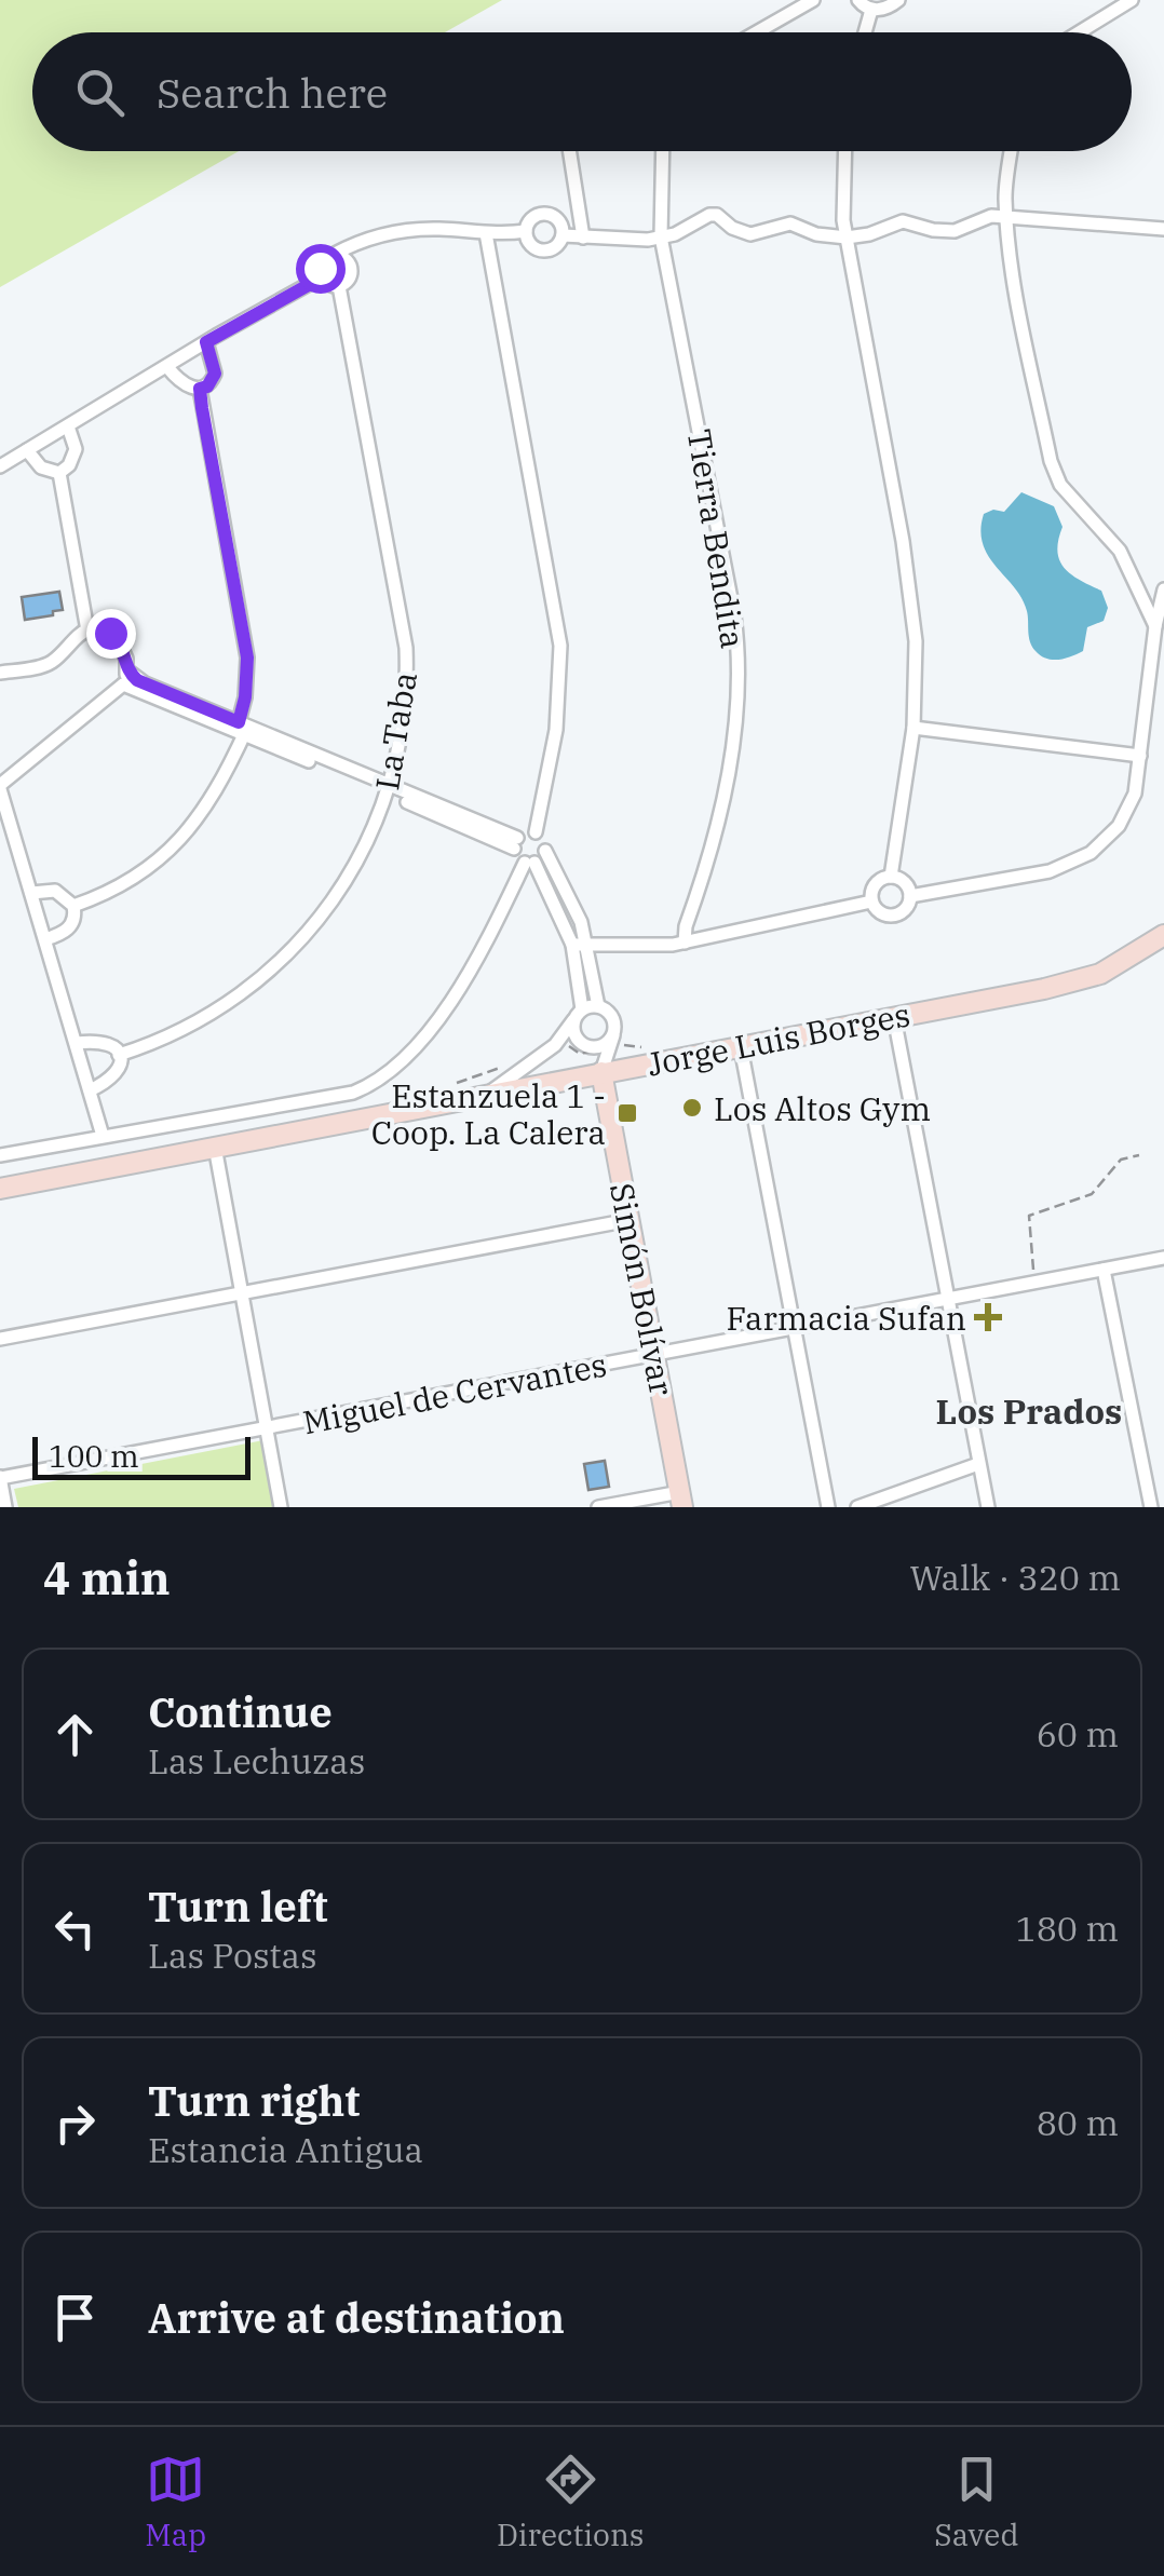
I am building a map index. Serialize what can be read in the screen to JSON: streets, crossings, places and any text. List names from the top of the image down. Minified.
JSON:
{"streets":{"street":["Tierra Bendita","La Taba","Jorge Luis Borges","Simón Bolívar","Miguel de Cervantes"]},"crossings":[["Jorge Luis Borges","Simón Bolívar"],["Simón Bolívar","Miguel de Cervantes"]],"districts":["Los Prados"],"places":{"other":["Los Altos Gym"],"transit":["Estanzuela 1 - Coop. La Calera"],"health":["Farmacia Sufan"]},"scale_bar":"100 m","page":{"search":"Search here","scale":"100 m","heading":["4 min","Walk · 320 m"],"list":[["Continue","Las Lechuzas","60 m"],["Turn left","Las Postas","180 m"],["Turn right","Estancia Antigua","80 m"],"Arrive at destination"],"nav":["Map","Directions","Saved"]}}
